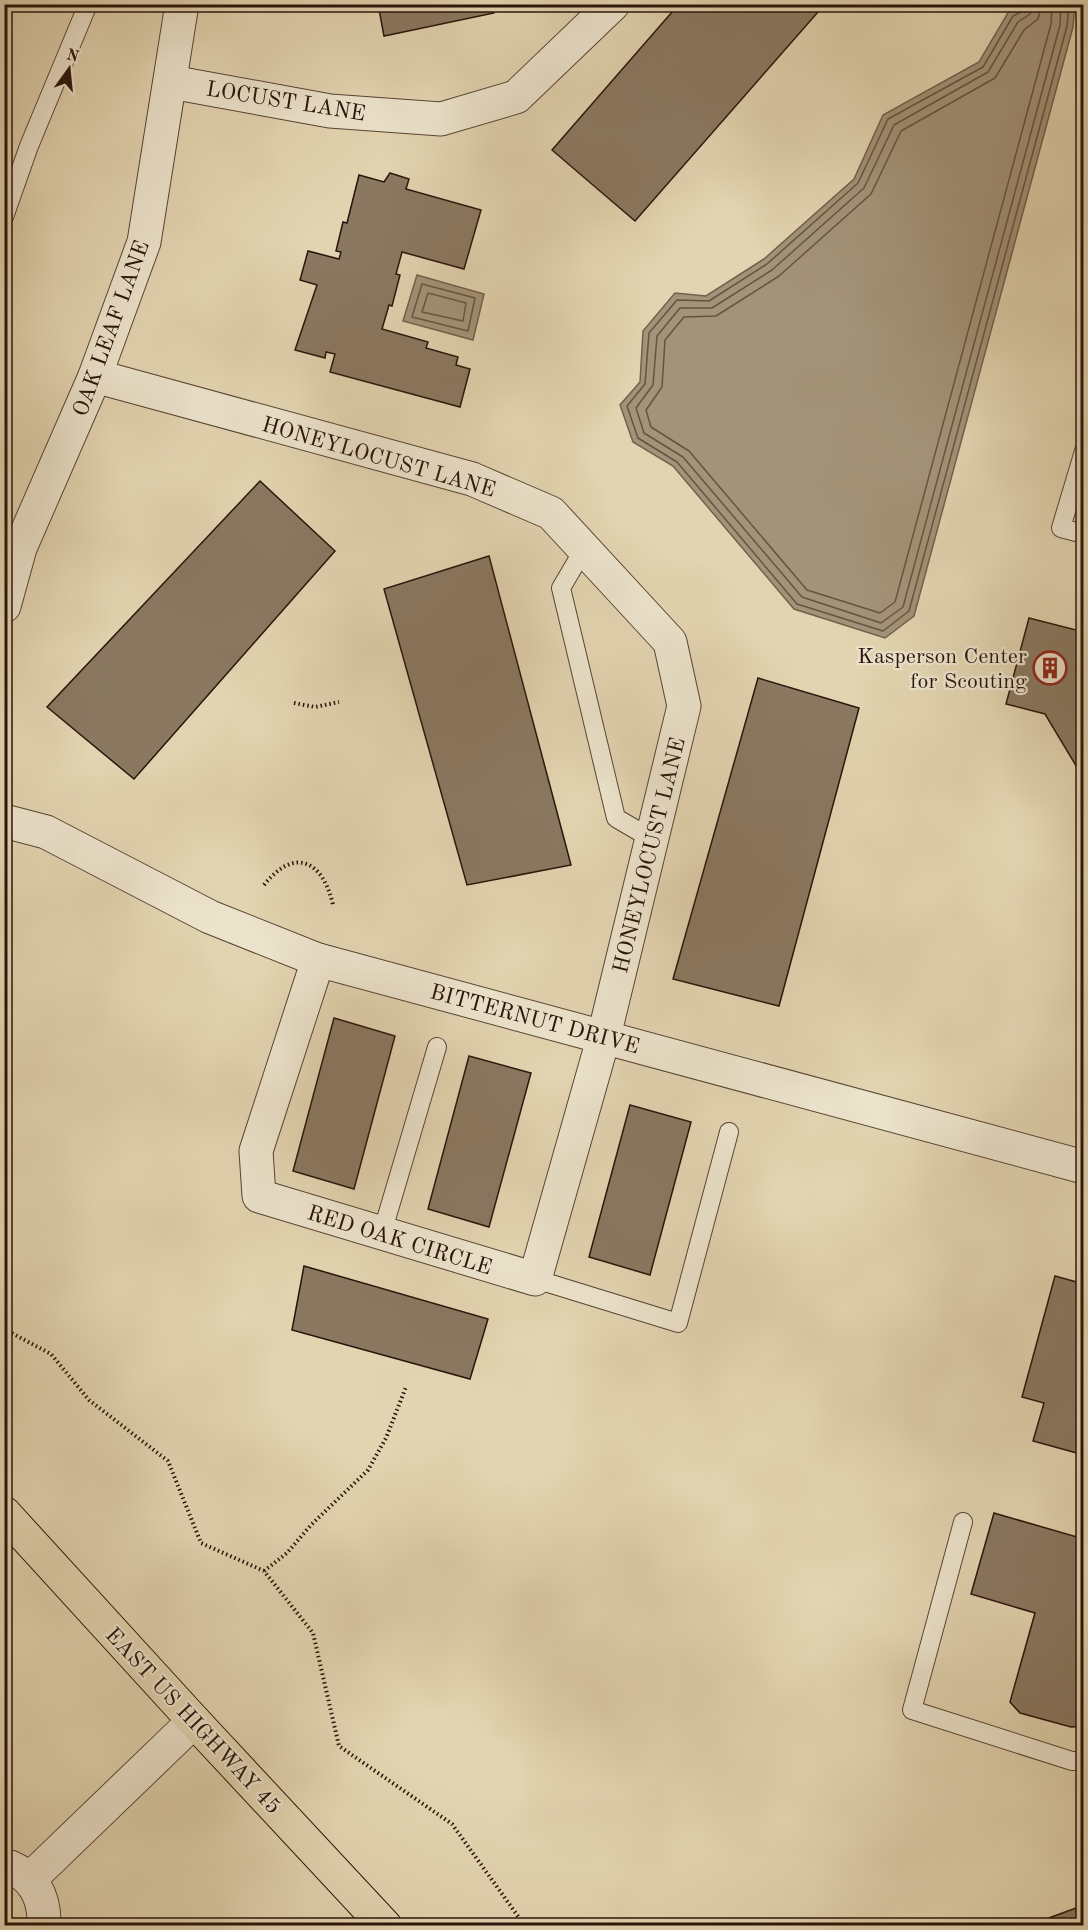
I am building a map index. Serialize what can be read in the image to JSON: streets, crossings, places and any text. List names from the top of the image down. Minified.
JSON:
{"streets":{"main road":["EAST US HIGHWAY 45"],"street":["LOCUST LANE","OAK LEAF LANE","HONEYLOCUST LANE","BITTERNUT DRIVE","RED OAK CIRCLE"]},"crossings":[["LOCUST LANE","OAK LEAF LANE"],["OAK LEAF LANE","HONEYLOCUST LANE"],["HONEYLOCUST LANE","BITTERNUT DRIVE"],["BITTERNUT DRIVE","RED OAK CIRCLE"]],"places":{"building":["Kasperson Center for Scouting"]},"north":"top"}
